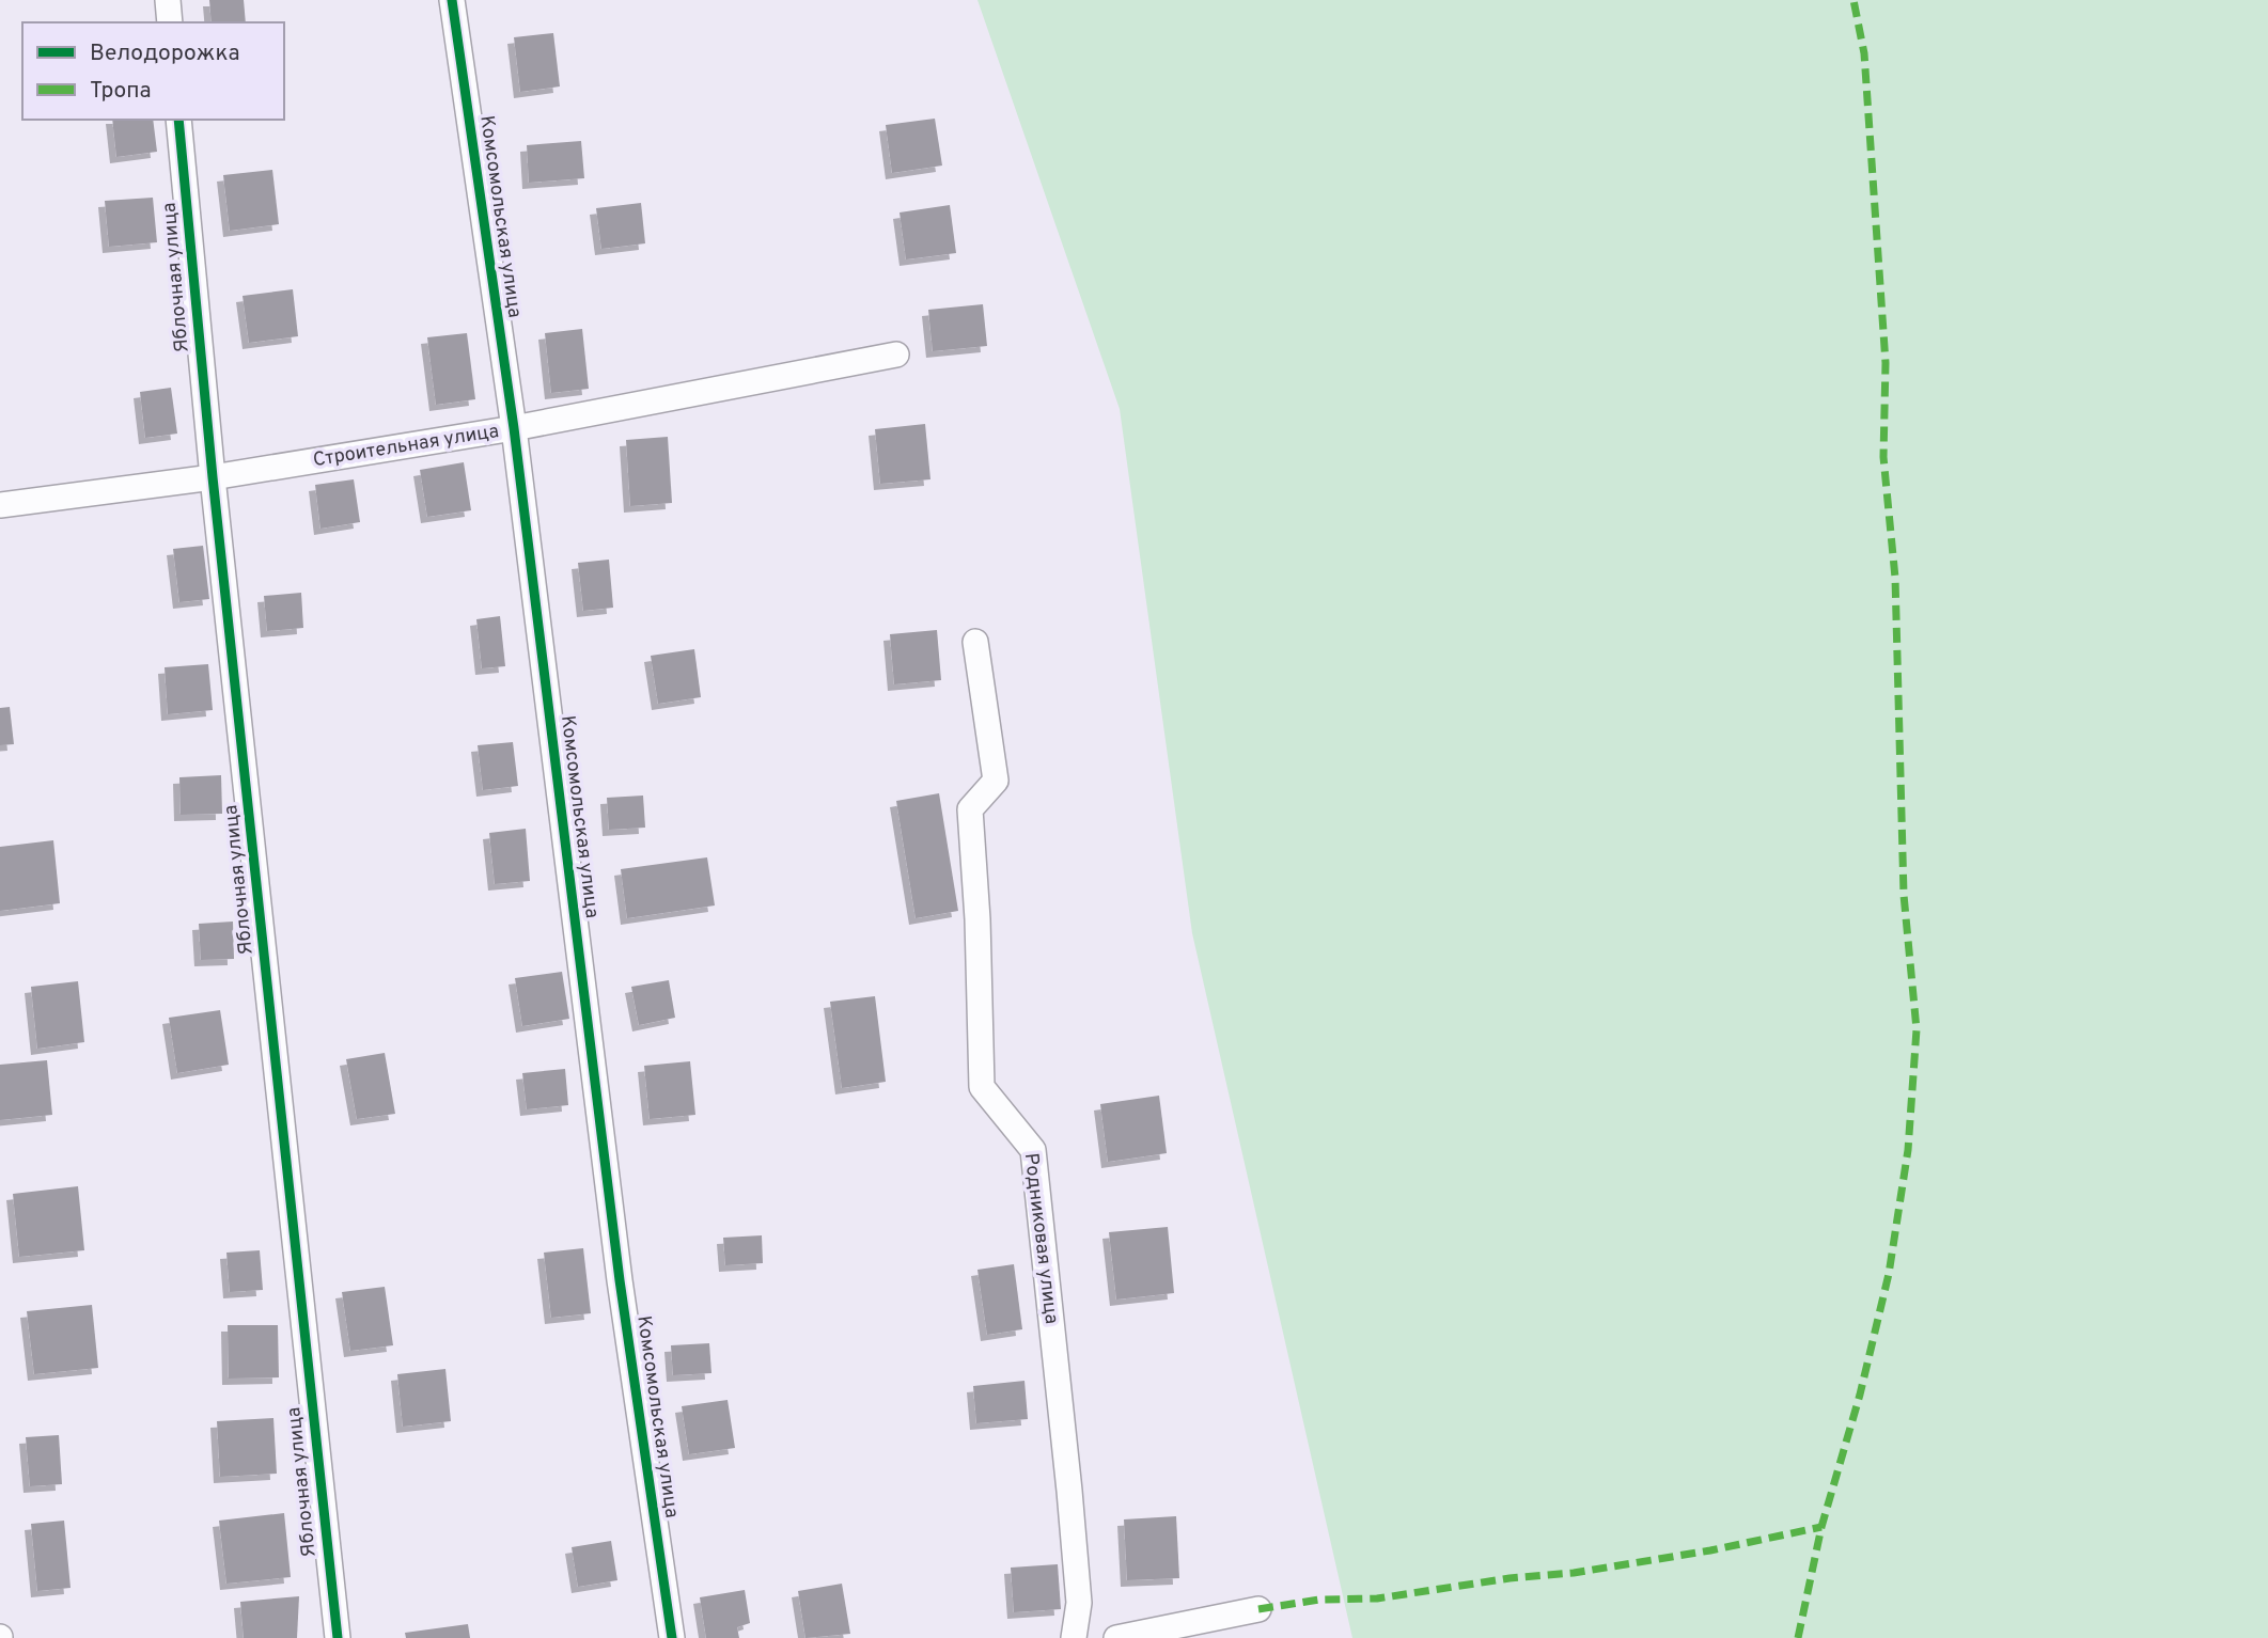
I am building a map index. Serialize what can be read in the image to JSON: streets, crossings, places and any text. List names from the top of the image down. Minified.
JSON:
{"streets":{"street":["Комсомольская улица","Яблочная улица","Строительная улица","Родниковая улица"]},"crossings":[["Комсомольская улица","Строительная улица"],["Яблочная улица","Строительная улица"]],"legend":["Велодорожка","Тропа"]}
